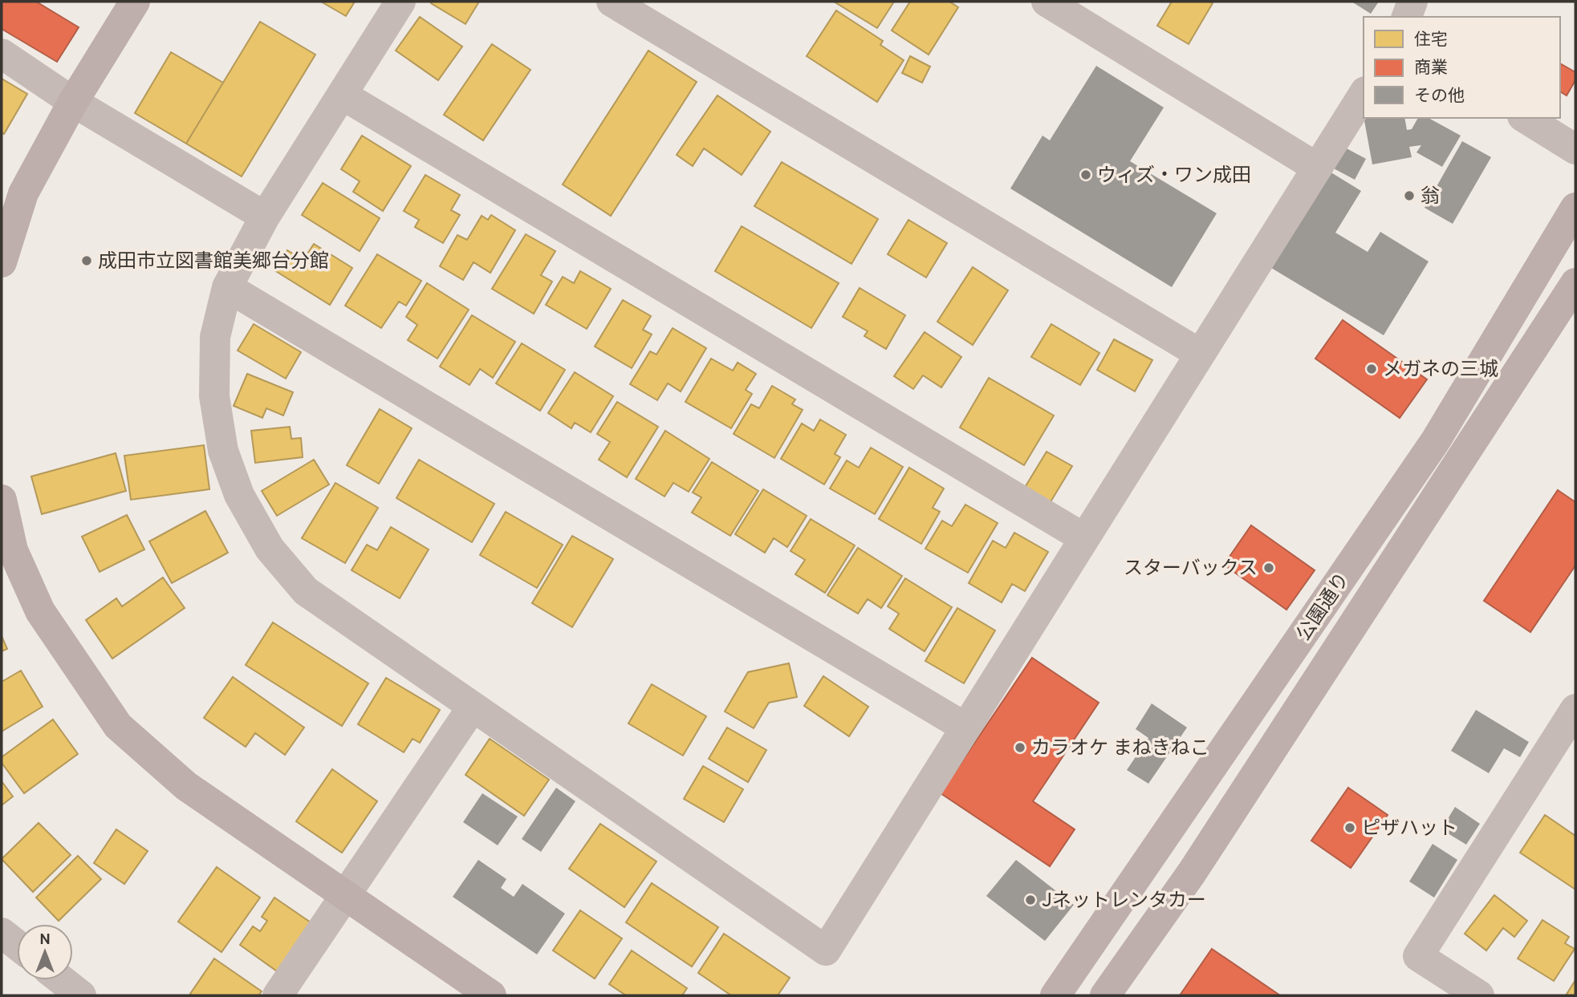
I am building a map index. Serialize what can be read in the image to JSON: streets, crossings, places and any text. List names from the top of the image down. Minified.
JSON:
{"streets":{"street":["公園通り"]},"places":["ウィズ・ワン成田","翁","成田市立図書館美郷台分館","メガネの三城","スターバックス","カラオケ まねきねこ","ピザハット","Jネットレンタカー"],"legend":["住宅","商業","その他"],"north":"top"}
